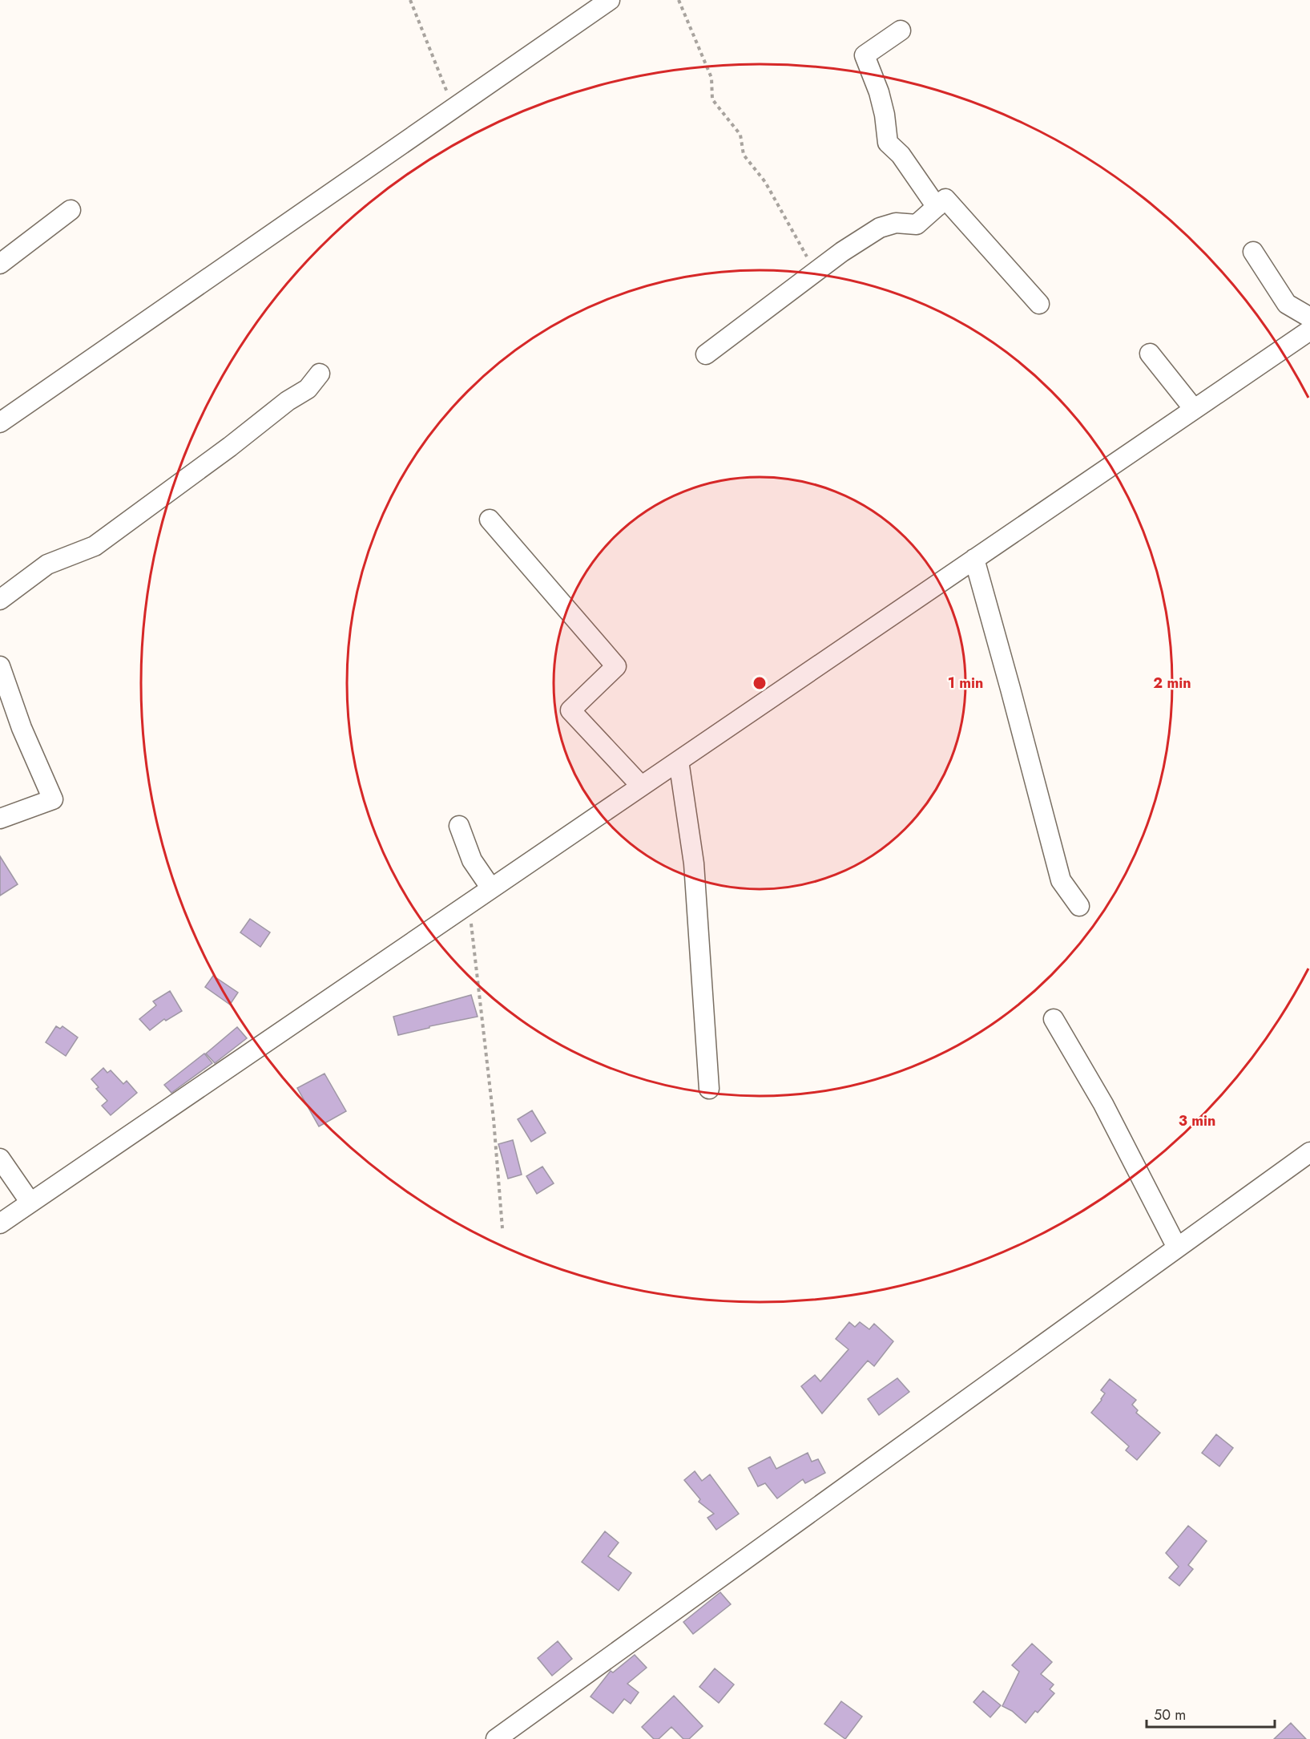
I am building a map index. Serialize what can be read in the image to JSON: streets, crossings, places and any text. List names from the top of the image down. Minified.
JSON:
{"scale_bar":"50 m","rings":["1 min","2 min","3 min"]}
